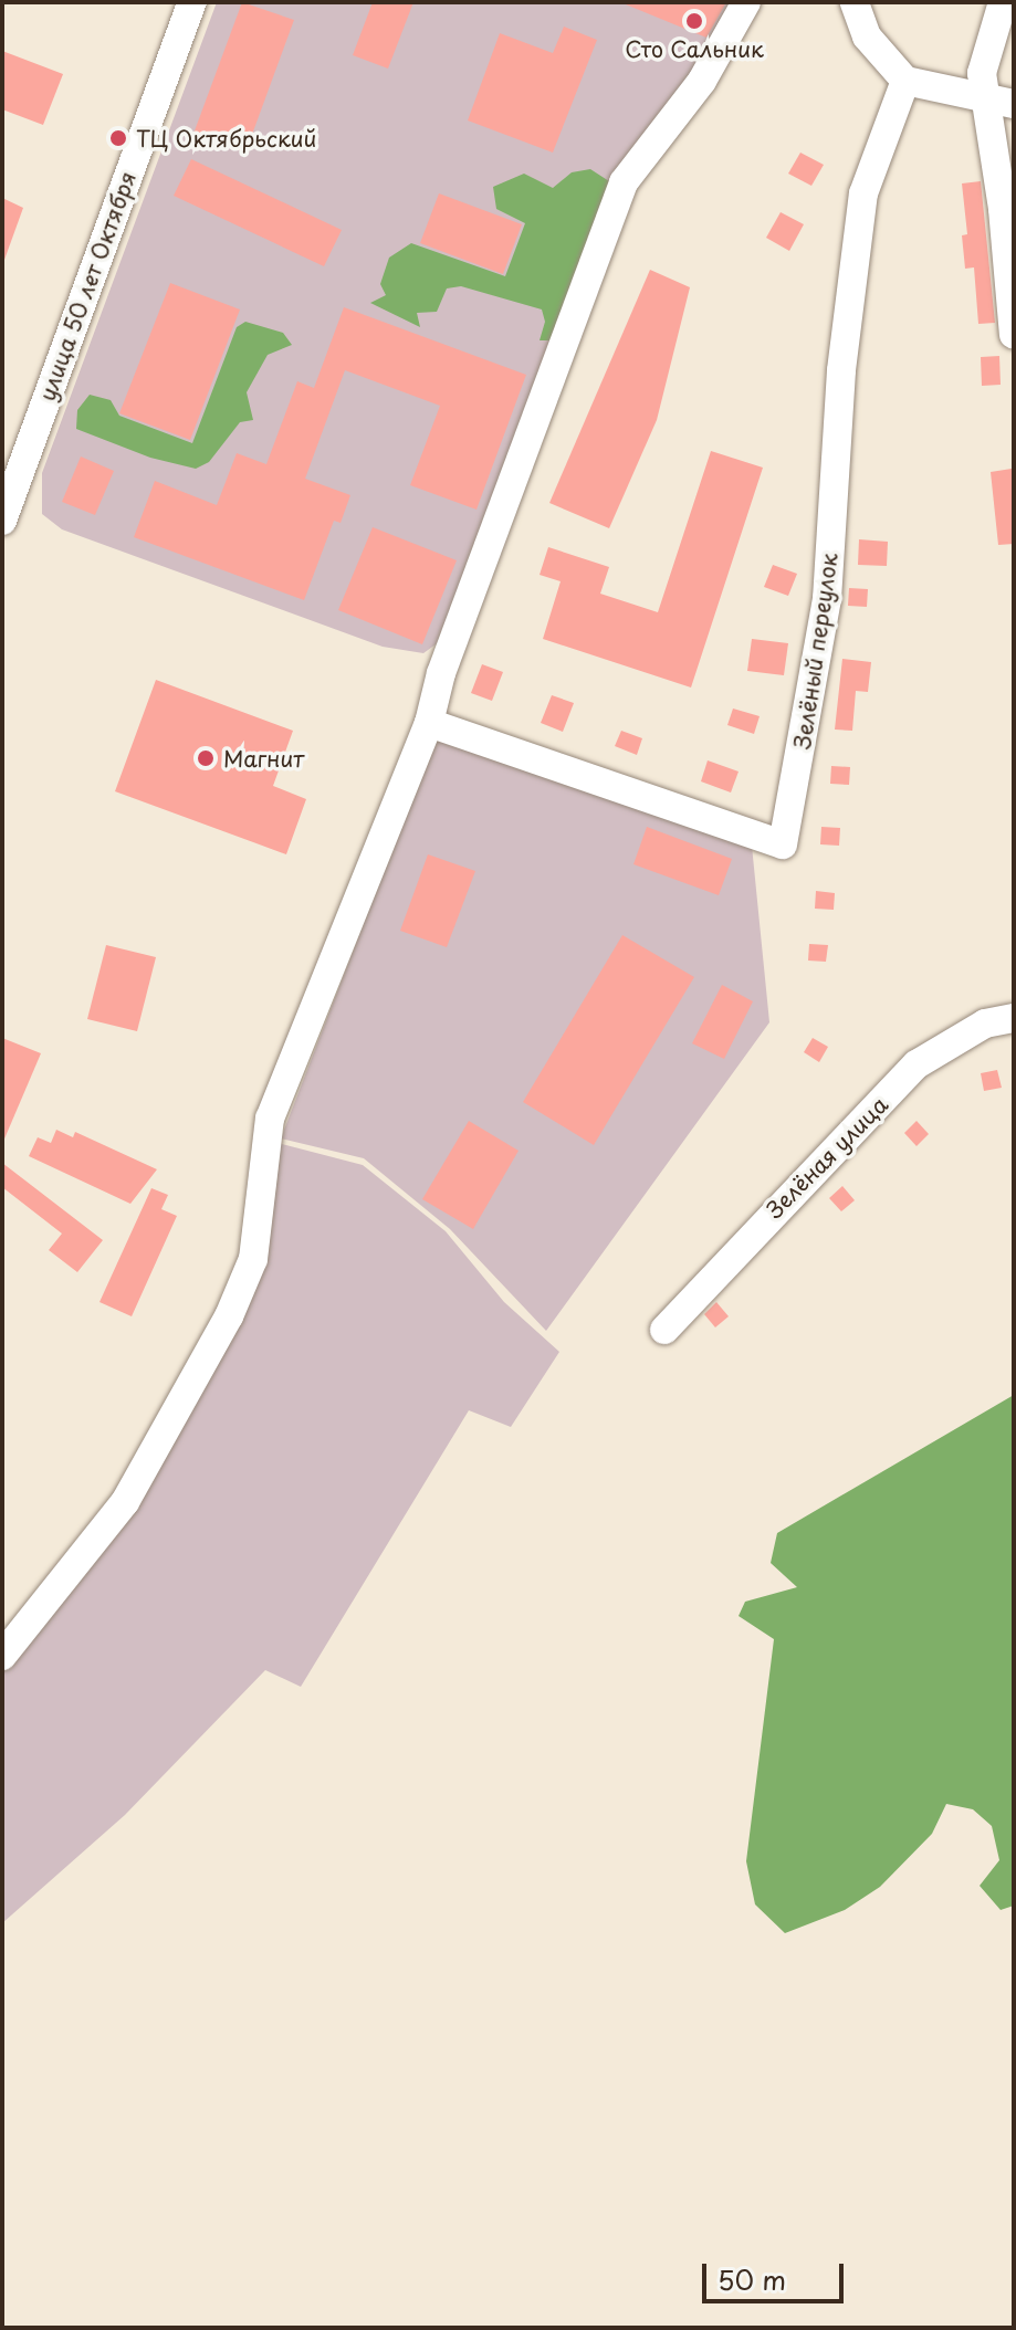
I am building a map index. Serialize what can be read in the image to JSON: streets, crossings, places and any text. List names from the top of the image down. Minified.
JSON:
{"streets":{"street":["улица 50 лет Октября","Зелёный переулок","Зелёная улица"]},"places":["Сто Сальник","ТЦ Октябрьский","Магнит"],"scale_bar":"50 m"}
